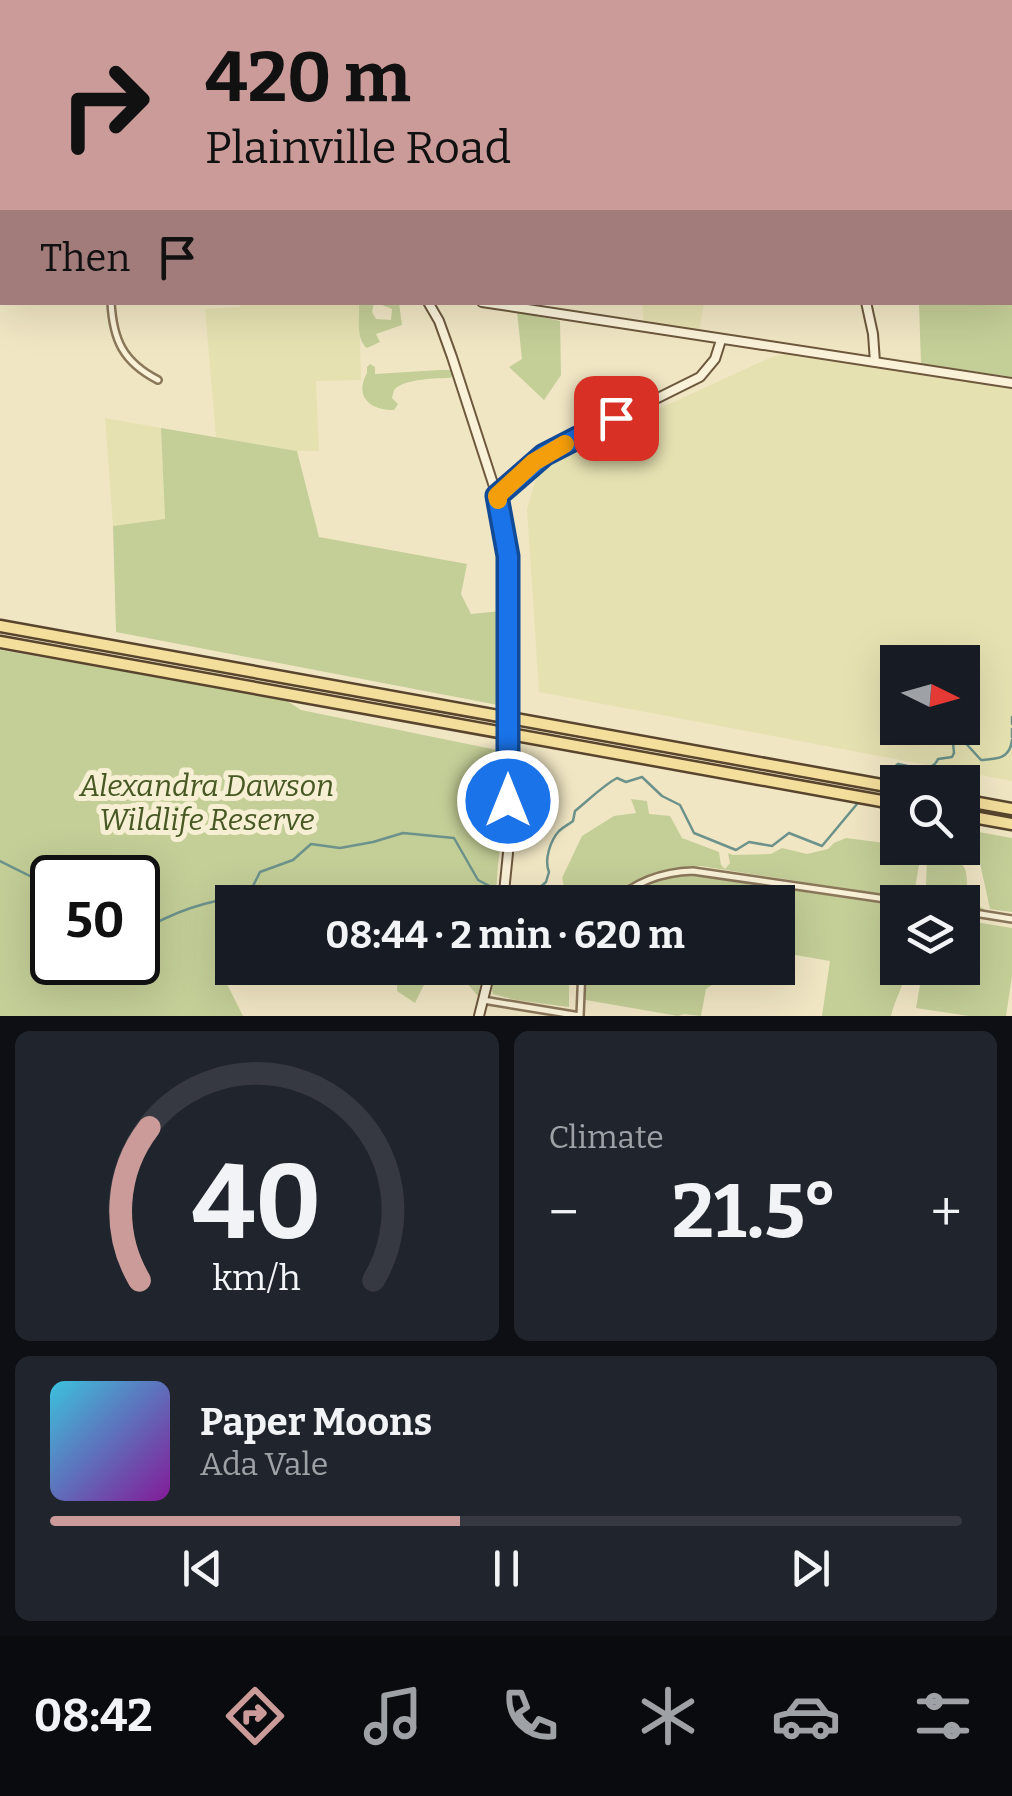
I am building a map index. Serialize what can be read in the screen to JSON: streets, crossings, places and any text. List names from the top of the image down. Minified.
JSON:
{"parks":["Alexandra Dawson Wildlife Reserve"],"north":"right","page":{"turn":["420 m","Plainville Road"],"then":"Then","limit":"50","trip":"08:44 · 2 min · 620 m","tile":"Climate","heat":["−","21.5°","+"],"song":["Paper Moons","Ada Vale"],"tabs":"08:42","gauge":["40","km/h"]}}
